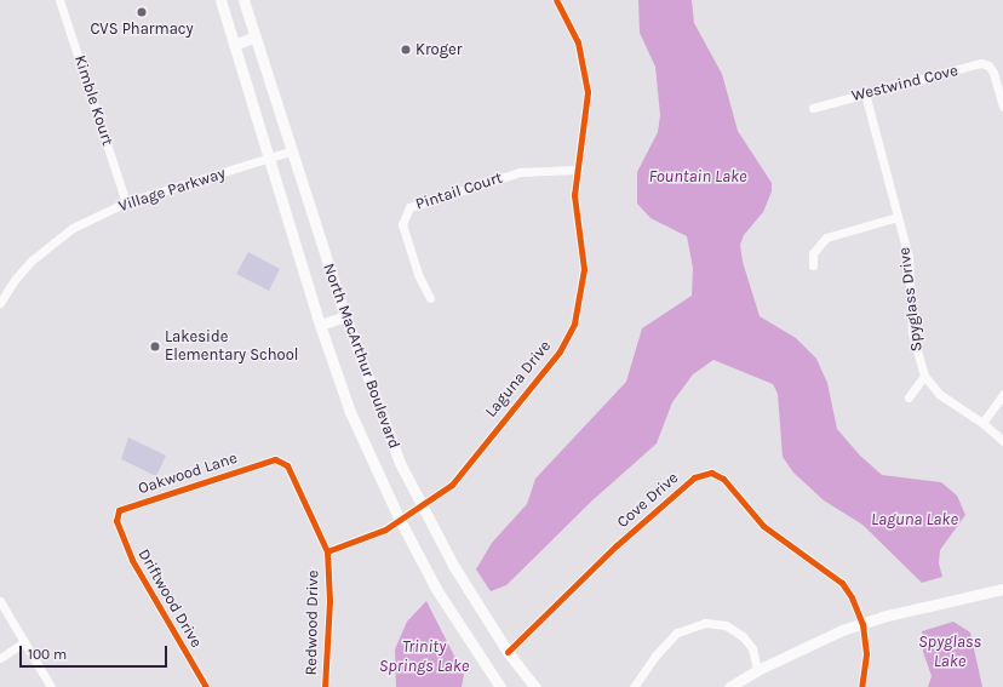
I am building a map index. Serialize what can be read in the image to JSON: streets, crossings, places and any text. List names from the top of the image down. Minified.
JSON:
{"streets":{"main road":["North MacArthur Boulevard"],"street":["Westwind Cove","Kimble Kourt","Village Parkway","Pintail Court","Spyglass Drive","Laguna Drive","Oakwood Lane","Cove Drive","Driftwood Drive","Redwood Drive"]},"crossings":[["Westwind Cove","Spyglass Drive"],["Kimble Kourt","Village Parkway"],["Village Parkway","North MacArthur Boulevard"],["Pintail Court","Laguna Drive"],["North MacArthur Boulevard","Laguna Drive"],["North MacArthur Boulevard","Cove Drive"],["Laguna Drive","Redwood Drive"],["Oakwood Lane","Driftwood Drive"],["Oakwood Lane","Redwood Drive"]],"water":["Fountain Lake","Laguna Lake","Spyglass Lake","Trinity Springs Lake"],"places":["CVS Pharmacy","Kroger","Lakeside Elementary School"],"scale_bar":"100 m"}
